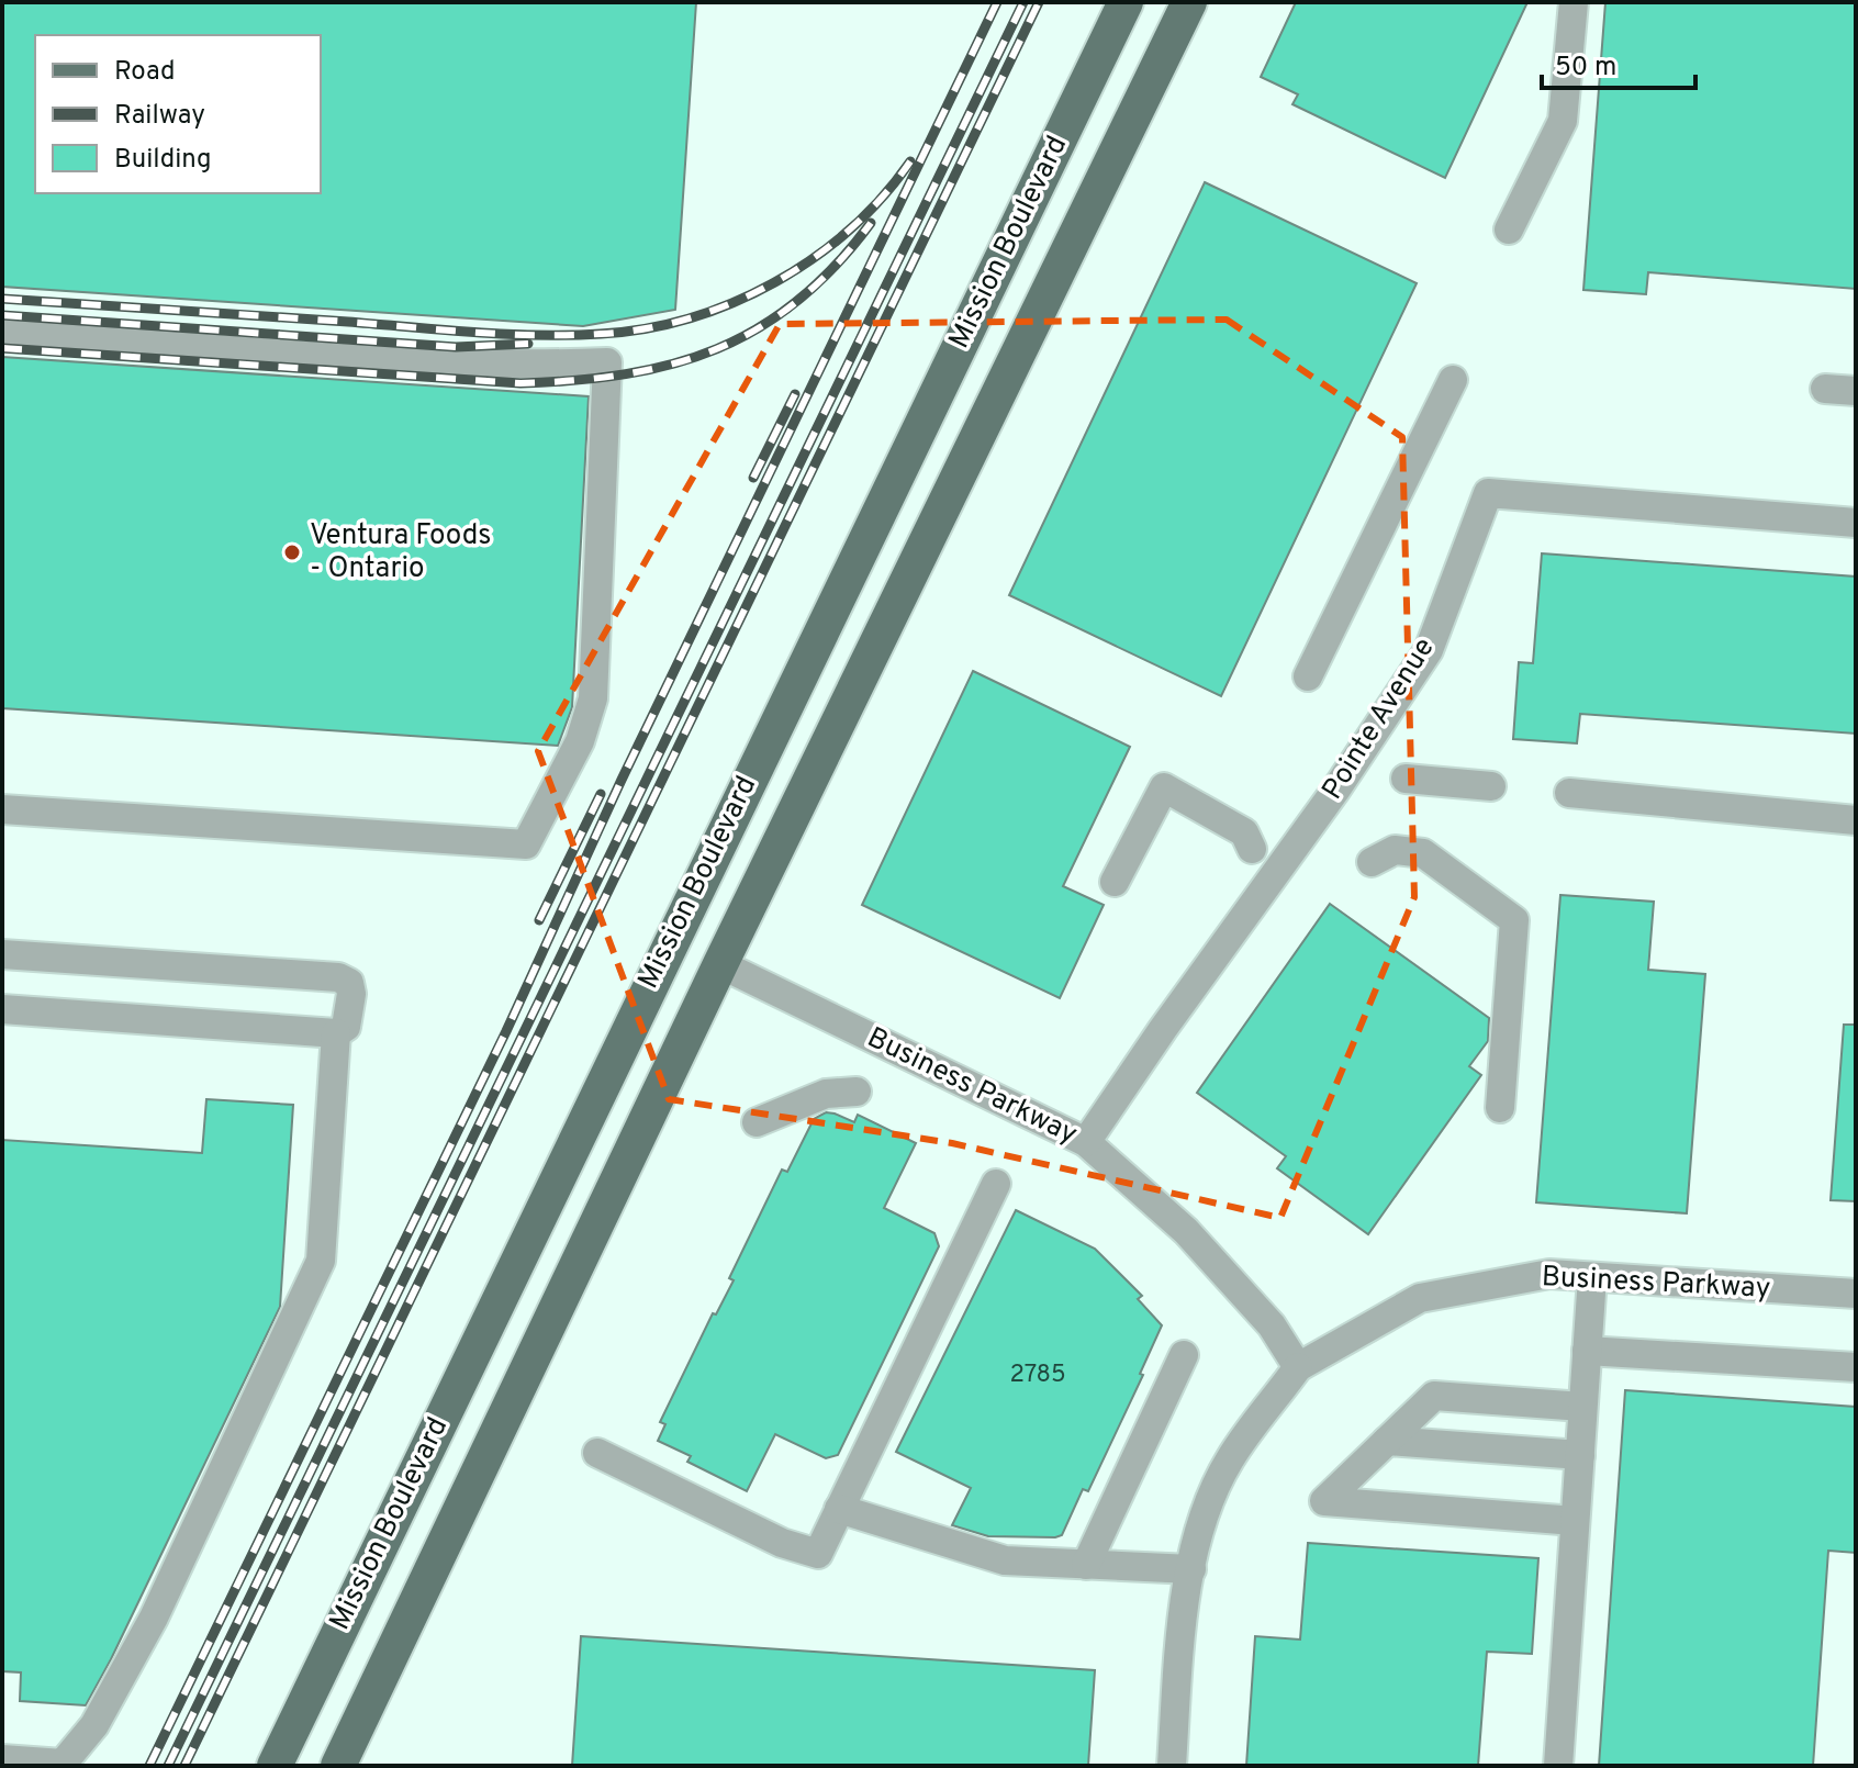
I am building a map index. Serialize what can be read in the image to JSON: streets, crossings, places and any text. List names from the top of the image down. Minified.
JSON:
{"streets":{"main road":["Mission Boulevard"],"street":["Pointe Avenue","Business Parkway"]},"crossings":[["Mission Boulevard","Business Parkway"],["Pointe Avenue","Business Parkway"]],"places":["Ventura Foods - Ontario"],"house_numbers":["2785"],"legend":["Road","Railway","Building"],"scale_bar":"50 m"}
